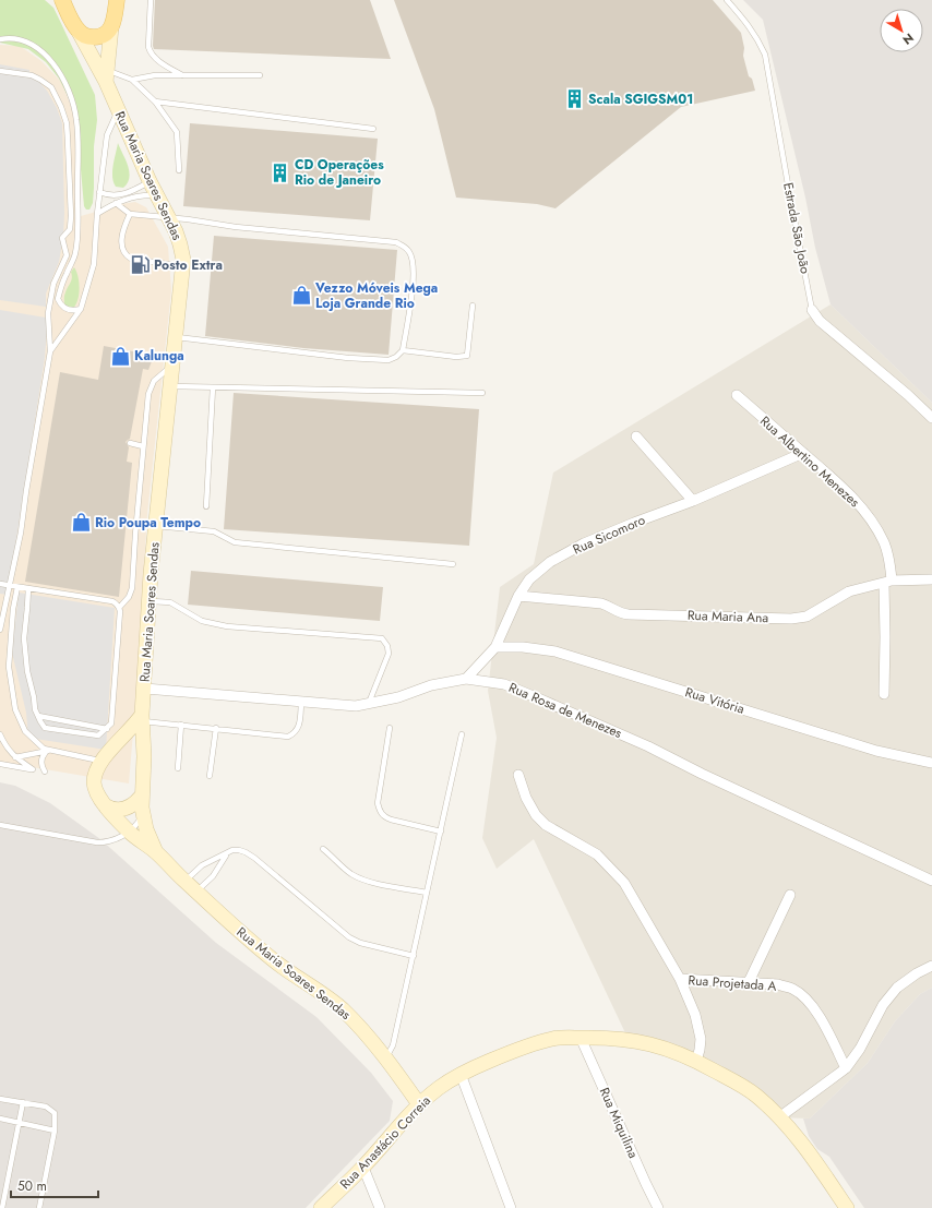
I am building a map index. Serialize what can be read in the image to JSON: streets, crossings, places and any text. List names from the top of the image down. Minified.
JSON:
{"streets":{"main road":["Rua Maria Soares Sendas","Rua Anastácio Correia"],"street":["Estrada São João","Rua Albertino Menezes","Rua Sicomoro","Rua Maria Ana","Rua Vitória","Rua Rosa de Menezes","Rua Projetada A","Rua Miquilina"]},"crossings":[["Rua Maria Soares Sendas","Rua Rosa de Menezes"],["Rua Maria Soares Sendas","Rua Anastácio Correia"],["Rua Albertino Menezes","Rua Sicomoro"],["Rua Albertino Menezes","Rua Maria Ana"],["Rua Sicomoro","Rua Maria Ana"],["Rua Sicomoro","Rua Vitória"],["Rua Sicomoro","Rua Rosa de Menezes"],["Rua Miquilina","Rua Anastácio Correia"]],"places":{"building":["Scala SGIGSM01","CD Operações Rio de Janeiro"],"fuel station":["Posto Extra"],"shop":["Vezzo Móveis Mega Loja Grande Rio","Kalunga","Rio Poupa Tempo"]},"scale_bar":"50 m","north":"bottom right"}
